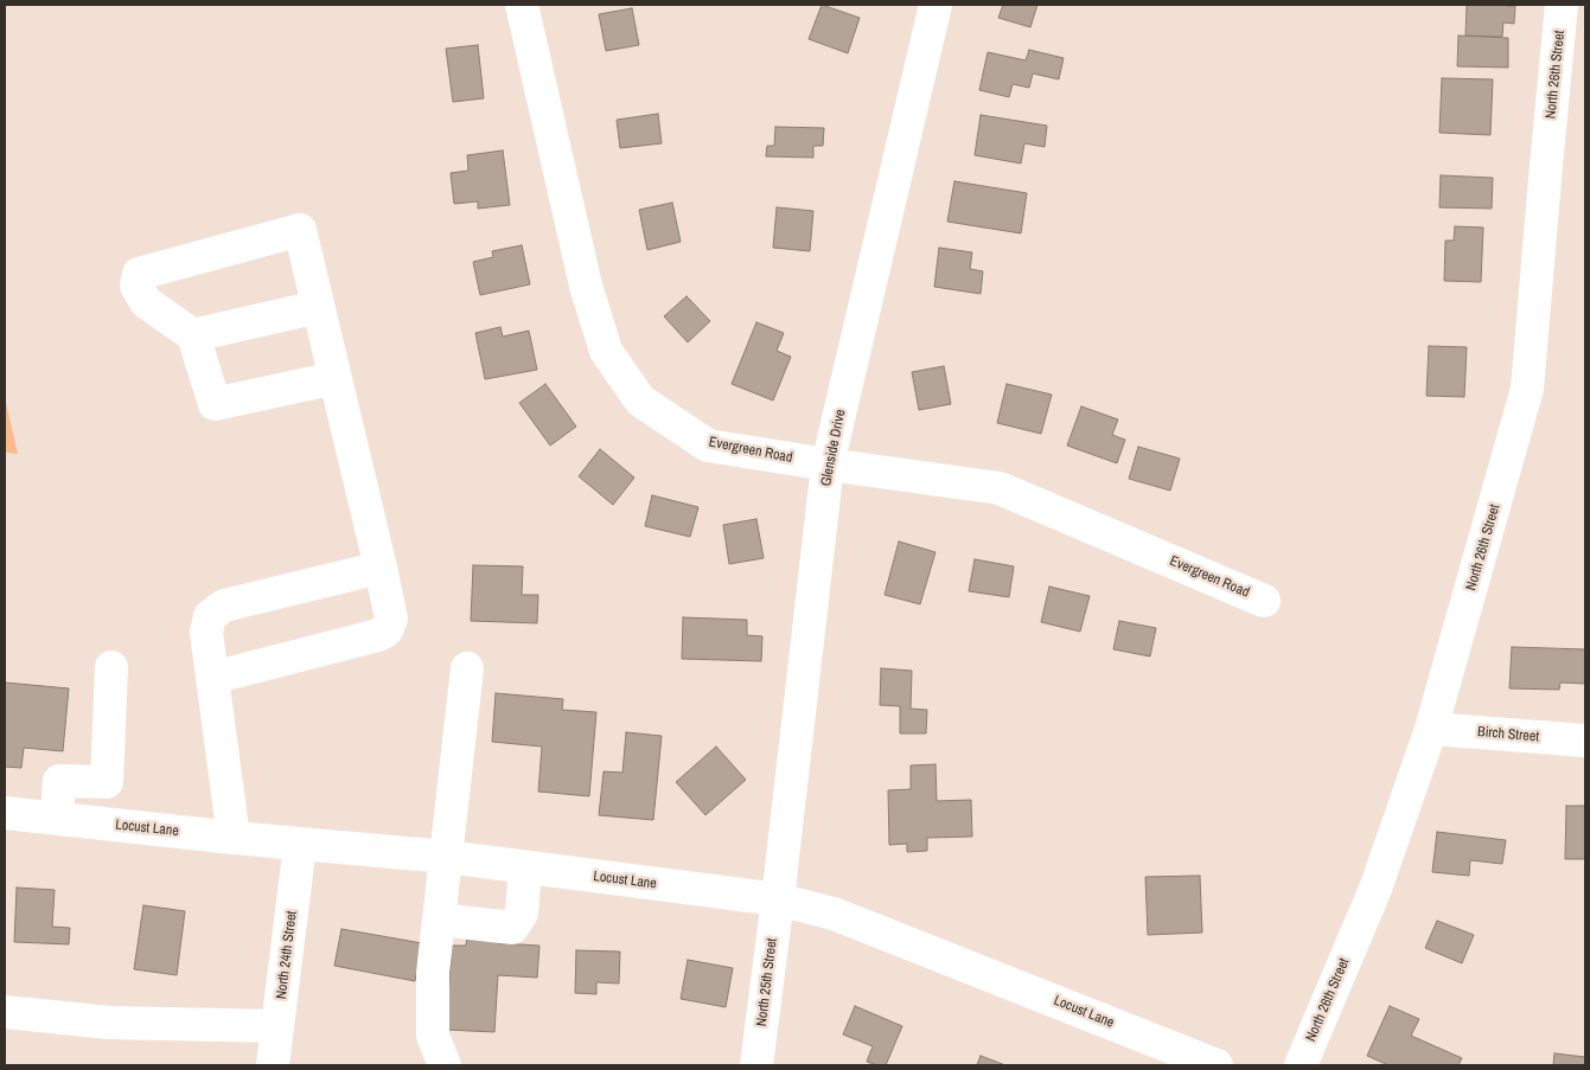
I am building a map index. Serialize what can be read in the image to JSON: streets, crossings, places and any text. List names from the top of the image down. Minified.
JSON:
{"streets":{"street":["North 26th Street","Glenside Drive","Evergreen Road","Birch Street","Locust Lane","North 24th Street","North 25th Street"]},"crossings":[["North 26th Street","Birch Street"],["Glenside Drive","Evergreen Road"],["Glenside Drive","Locust Lane"],["Glenside Drive","North 25th Street"],["Locust Lane","North 24th Street"],["Locust Lane","North 25th Street"]]}
